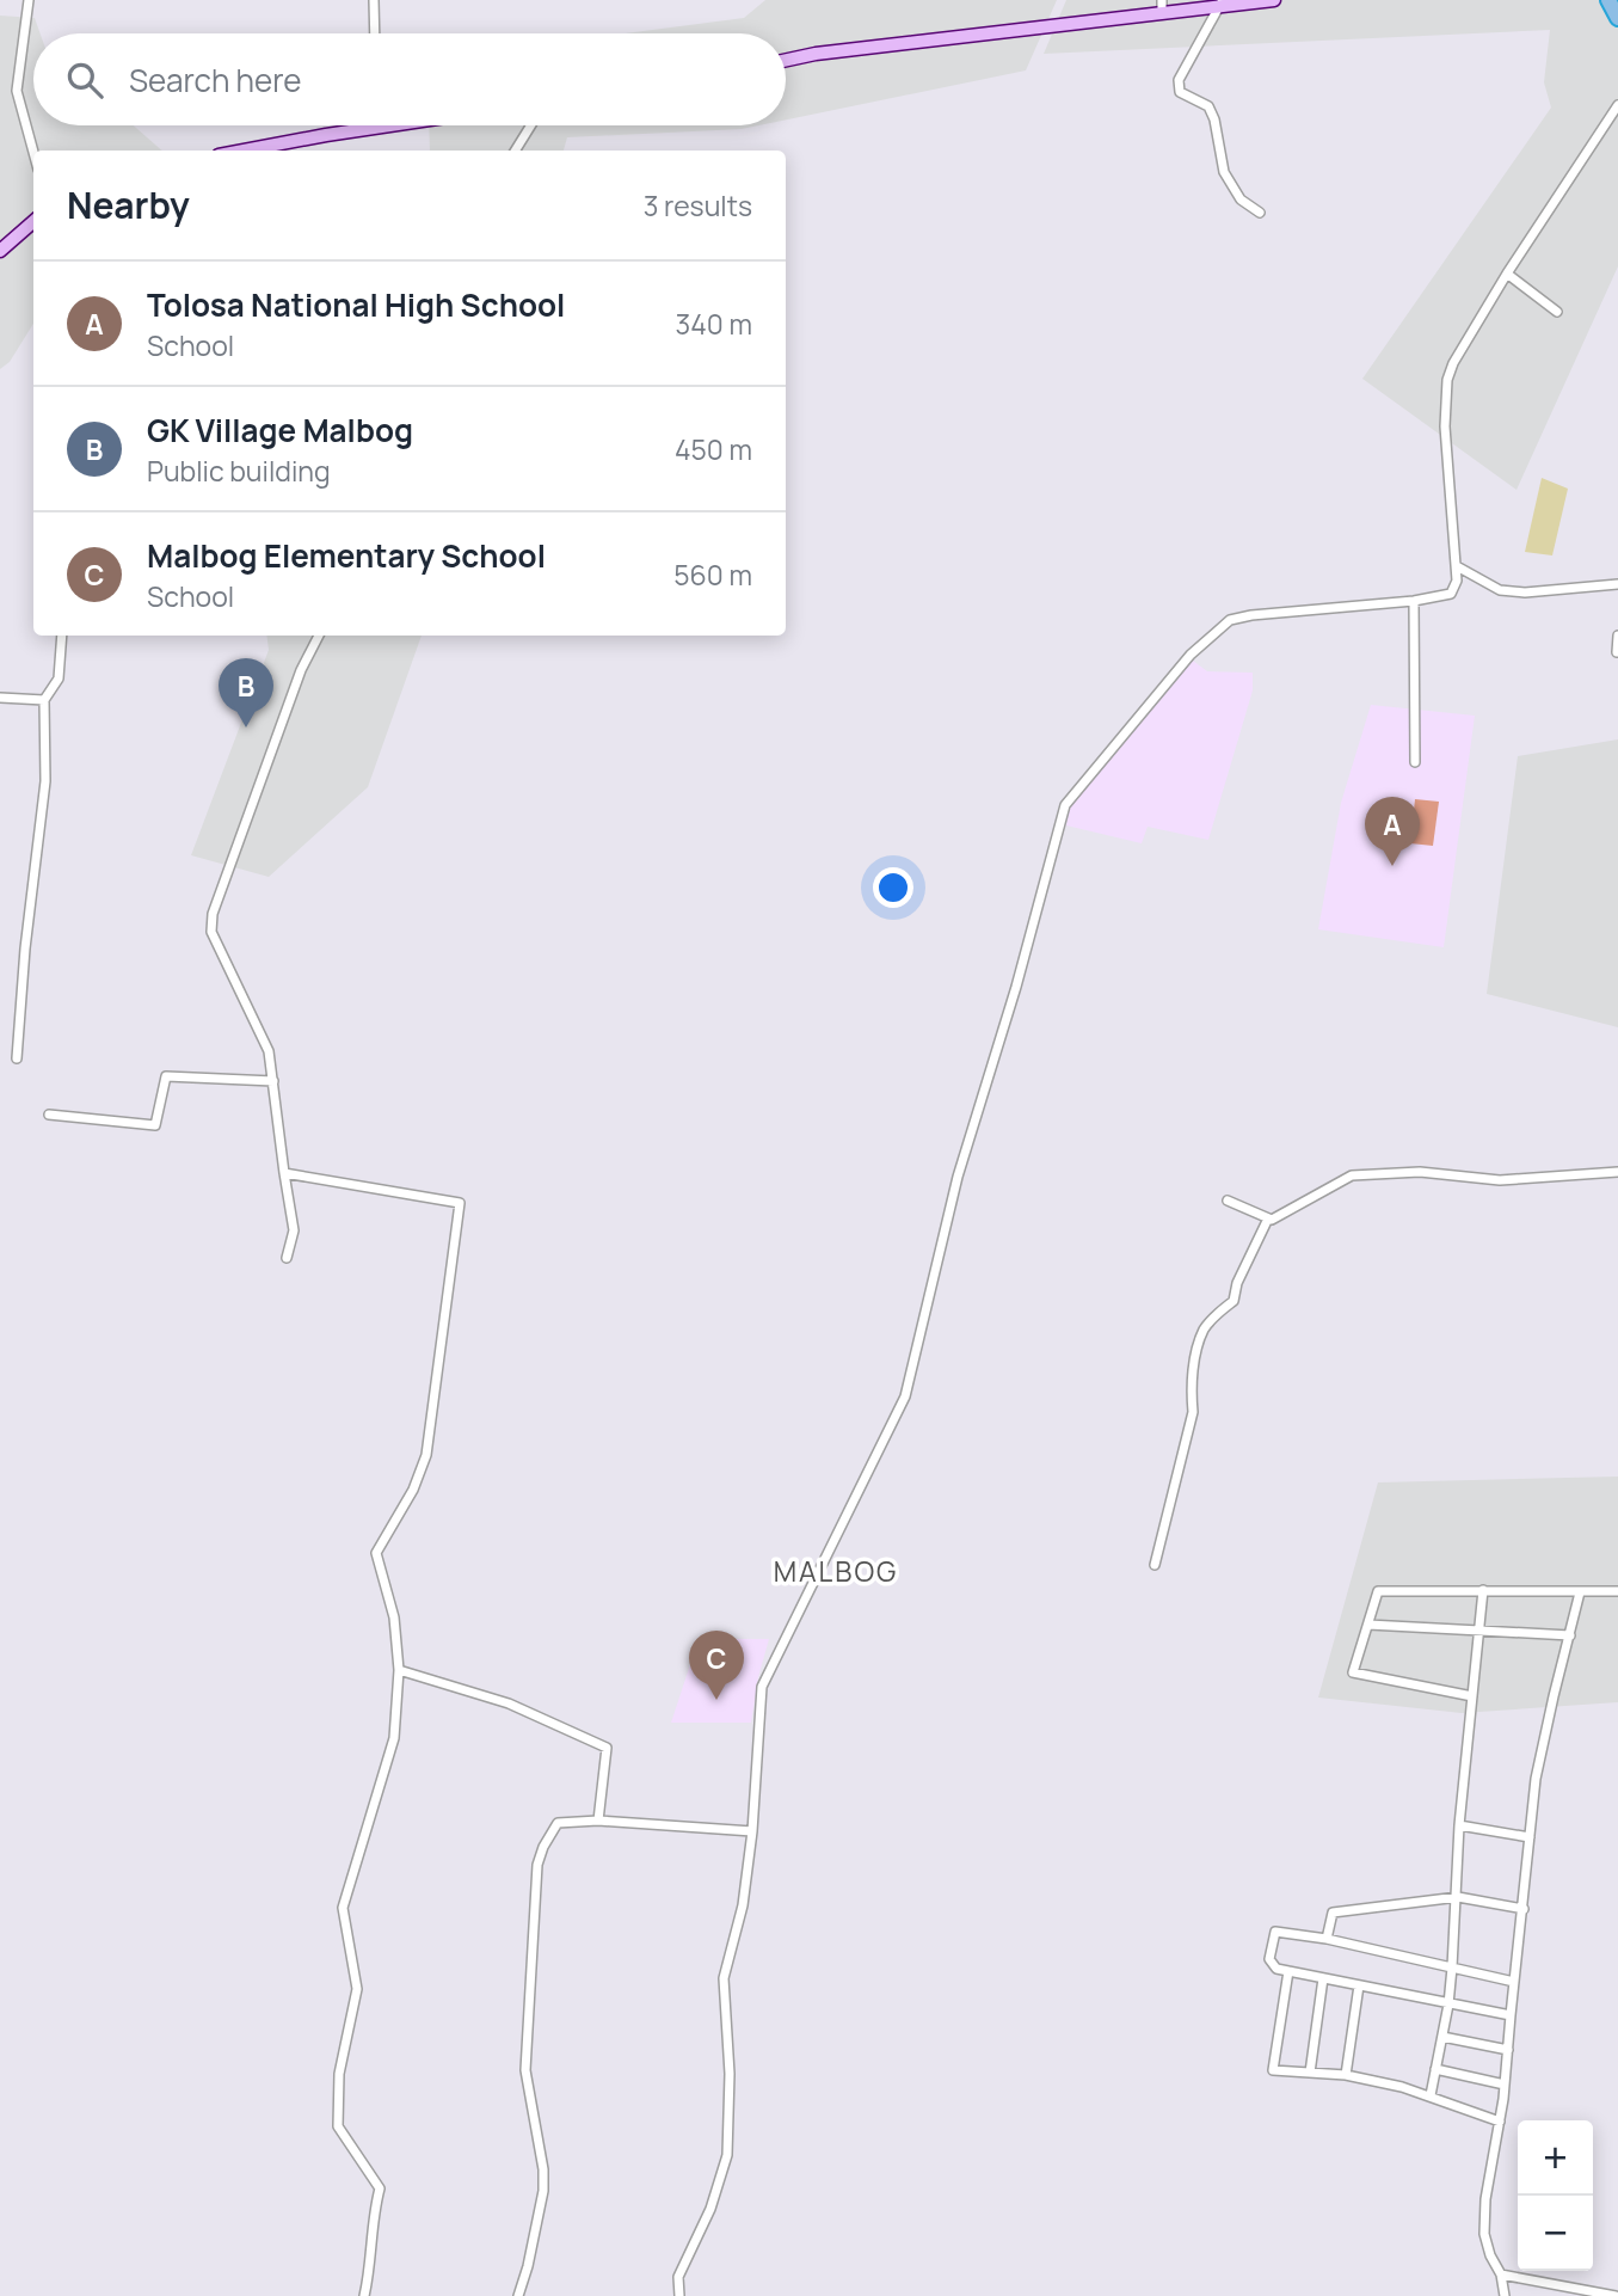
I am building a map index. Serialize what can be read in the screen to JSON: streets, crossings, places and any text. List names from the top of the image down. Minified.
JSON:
{"districts":["MALBOG"],"page":{"search":"Search here","heading":["Nearby","3 results"],"list":[{"mark":"A","name":"Tolosa National High School","note":"School","value":"340 m"},{"mark":"B","name":"GK Village Malbog","note":"Public building","value":"450 m"},{"mark":"C","name":"Malbog Elementary School","note":"School","value":"560 m"}],"pins":["B","A","C"],"map_buttons":["+","−"]}}
